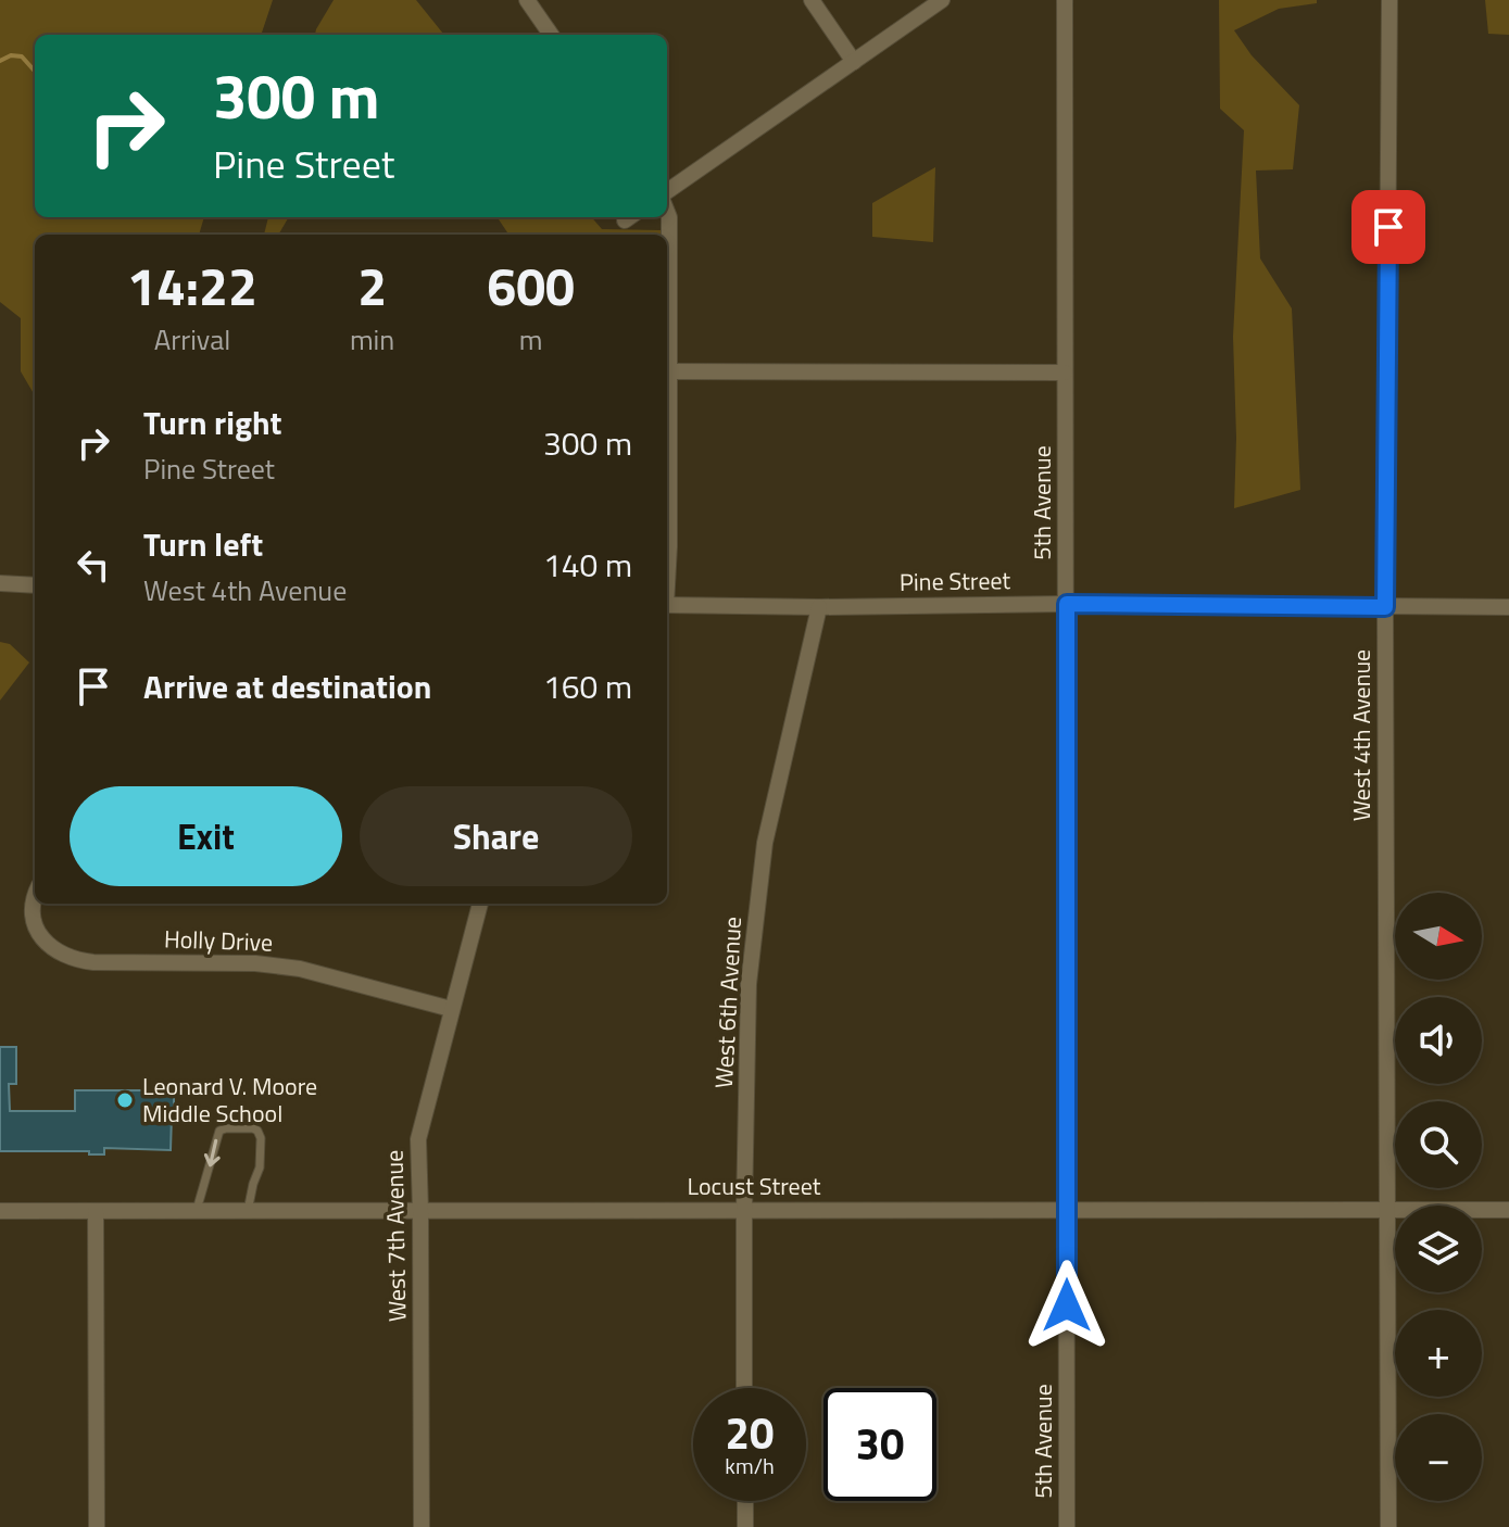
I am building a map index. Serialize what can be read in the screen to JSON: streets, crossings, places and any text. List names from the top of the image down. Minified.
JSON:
{"streets":{"street":["5th Avenue","Pine Street","West 4th Avenue","Holly Drive","West 6th Avenue","Locust Street","West 7th Avenue"]},"crossings":[["5th Avenue","Pine Street"],["5th Avenue","Locust Street"],["Pine Street","West 4th Avenue"],["Pine Street","West 6th Avenue"],["West 4th Avenue","Locust Street"],["Holly Drive","West 7th Avenue"],["West 6th Avenue","Locust Street"],["Locust Street","West 7th Avenue"]],"places":["Leonard V. Moore Middle School"],"north":"right","page":{"turn":["300 m","Pine Street"],"eta":["14:22","Arrival","2","min","600","m"],"list":[{"name":"Turn right","note":"Pine Street","value":"300 m"},{"name":"Turn left","note":"West 4th Avenue","value":"140 m"},{"name":"Arrive at destination","value":"160 m"}],"buttons":["Exit","Share"],"map_buttons":["+","−"],"speed":"20 km/h","limit":"30"}}
